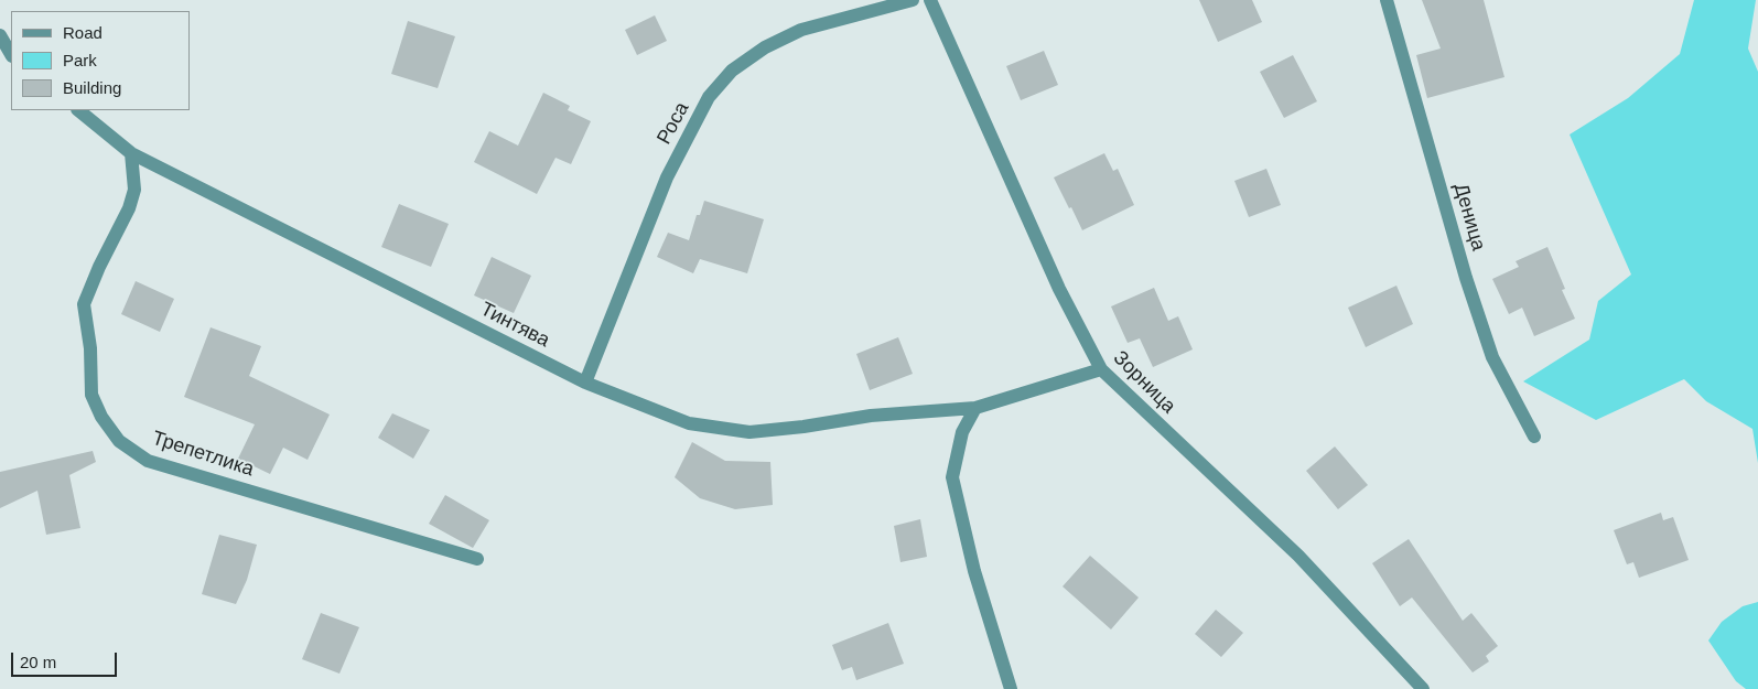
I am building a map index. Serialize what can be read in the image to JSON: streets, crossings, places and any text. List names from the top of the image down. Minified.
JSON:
{"streets":{"street":["Роса","Деница","Тинтява","Зорница","Трепетлика"]},"crossings":[["Роса","Тинтява"],["Тинтява","Зорница"],["Тинтява","Трепетлика"]],"legend":["Road","Park","Building"],"scale_bar":"20 m"}
